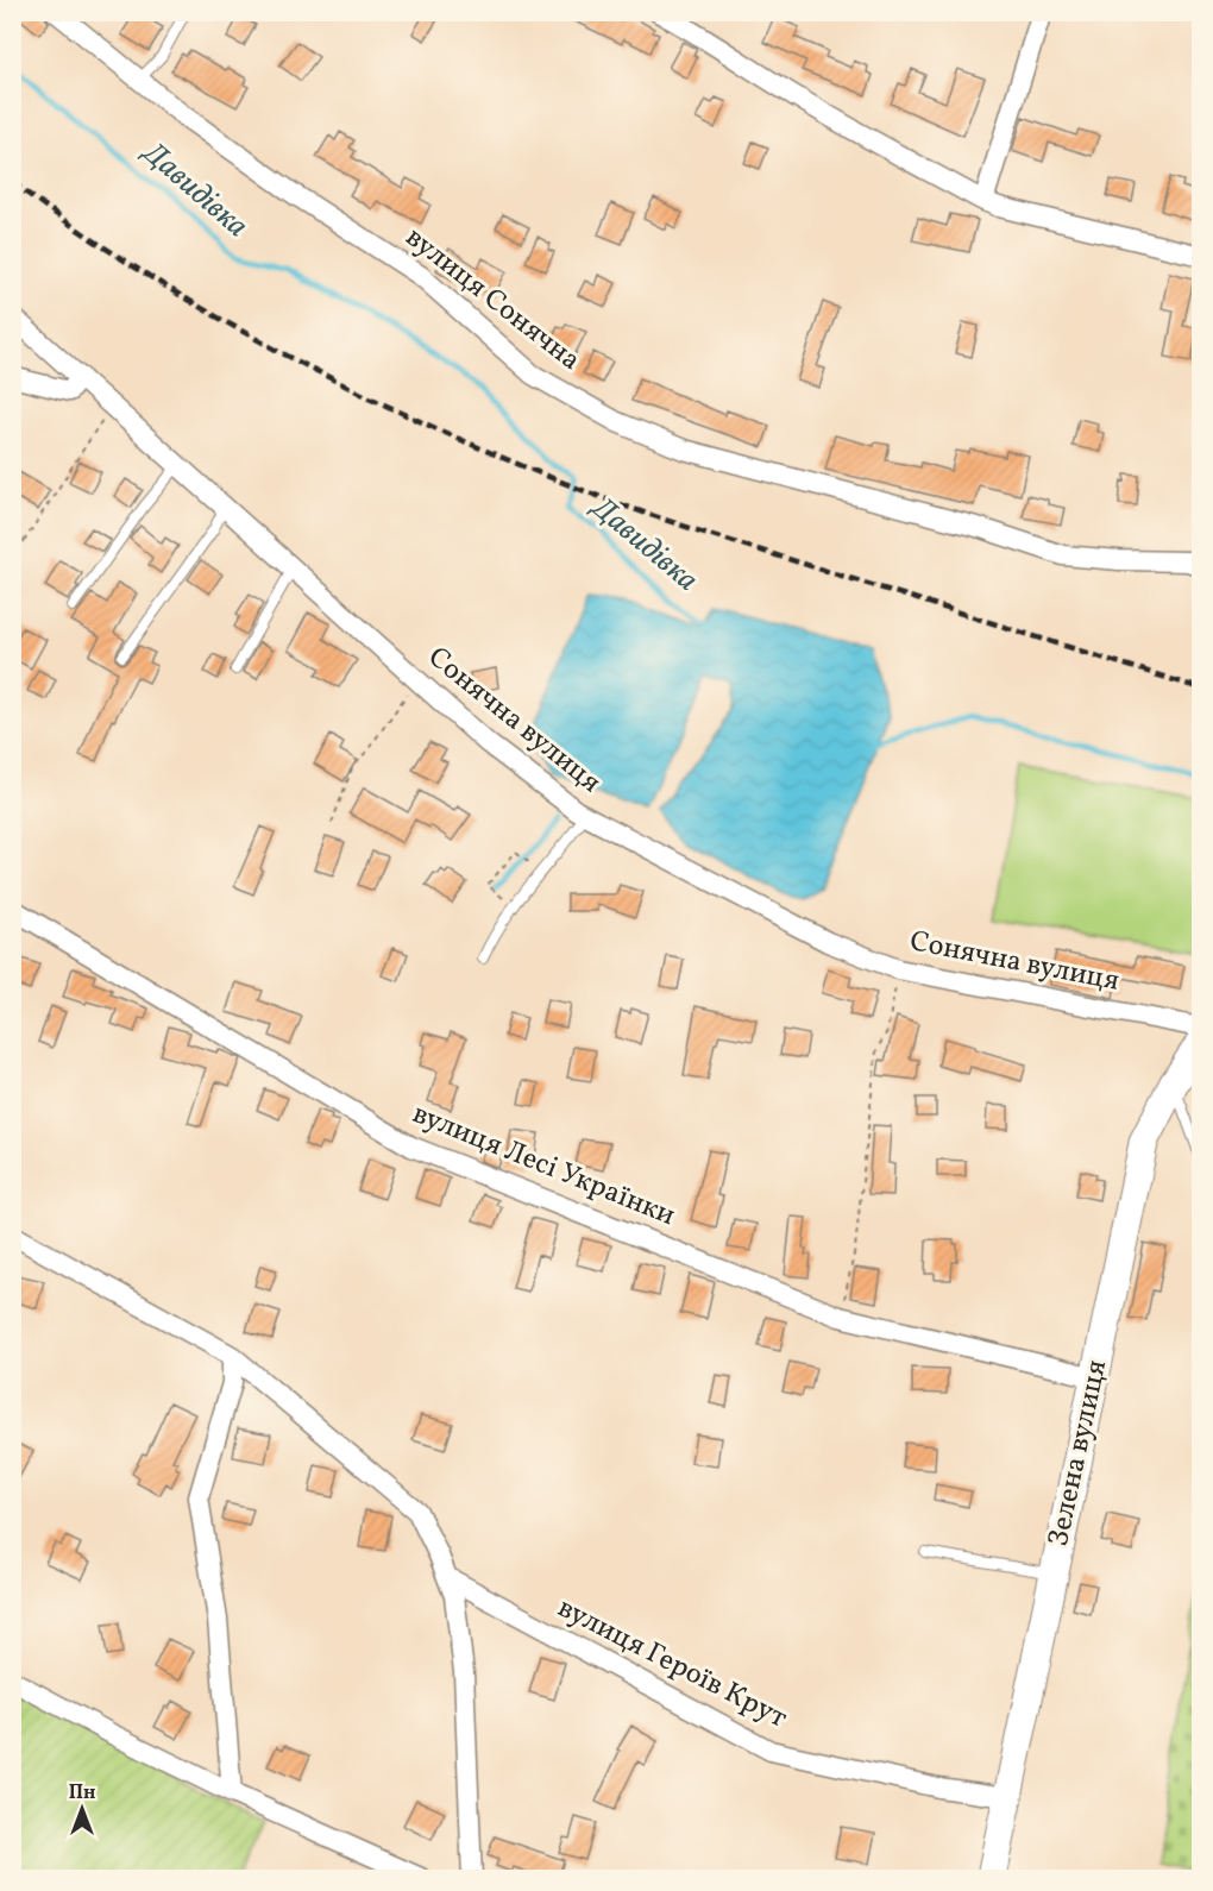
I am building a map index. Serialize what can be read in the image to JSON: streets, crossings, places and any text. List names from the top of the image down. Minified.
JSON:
{"streets":{"street":["вулиця Сонячна","Сонячна вулиця","вулиця Лесі Українки","Зелена вулиця","вулиця Героїв Крут"]},"crossings":[["вулиця Лесі Українки","Зелена вулиця"],["Зелена вулиця","вулиця Героїв Крут"]],"water":["Давидівка"],"north":"top"}
